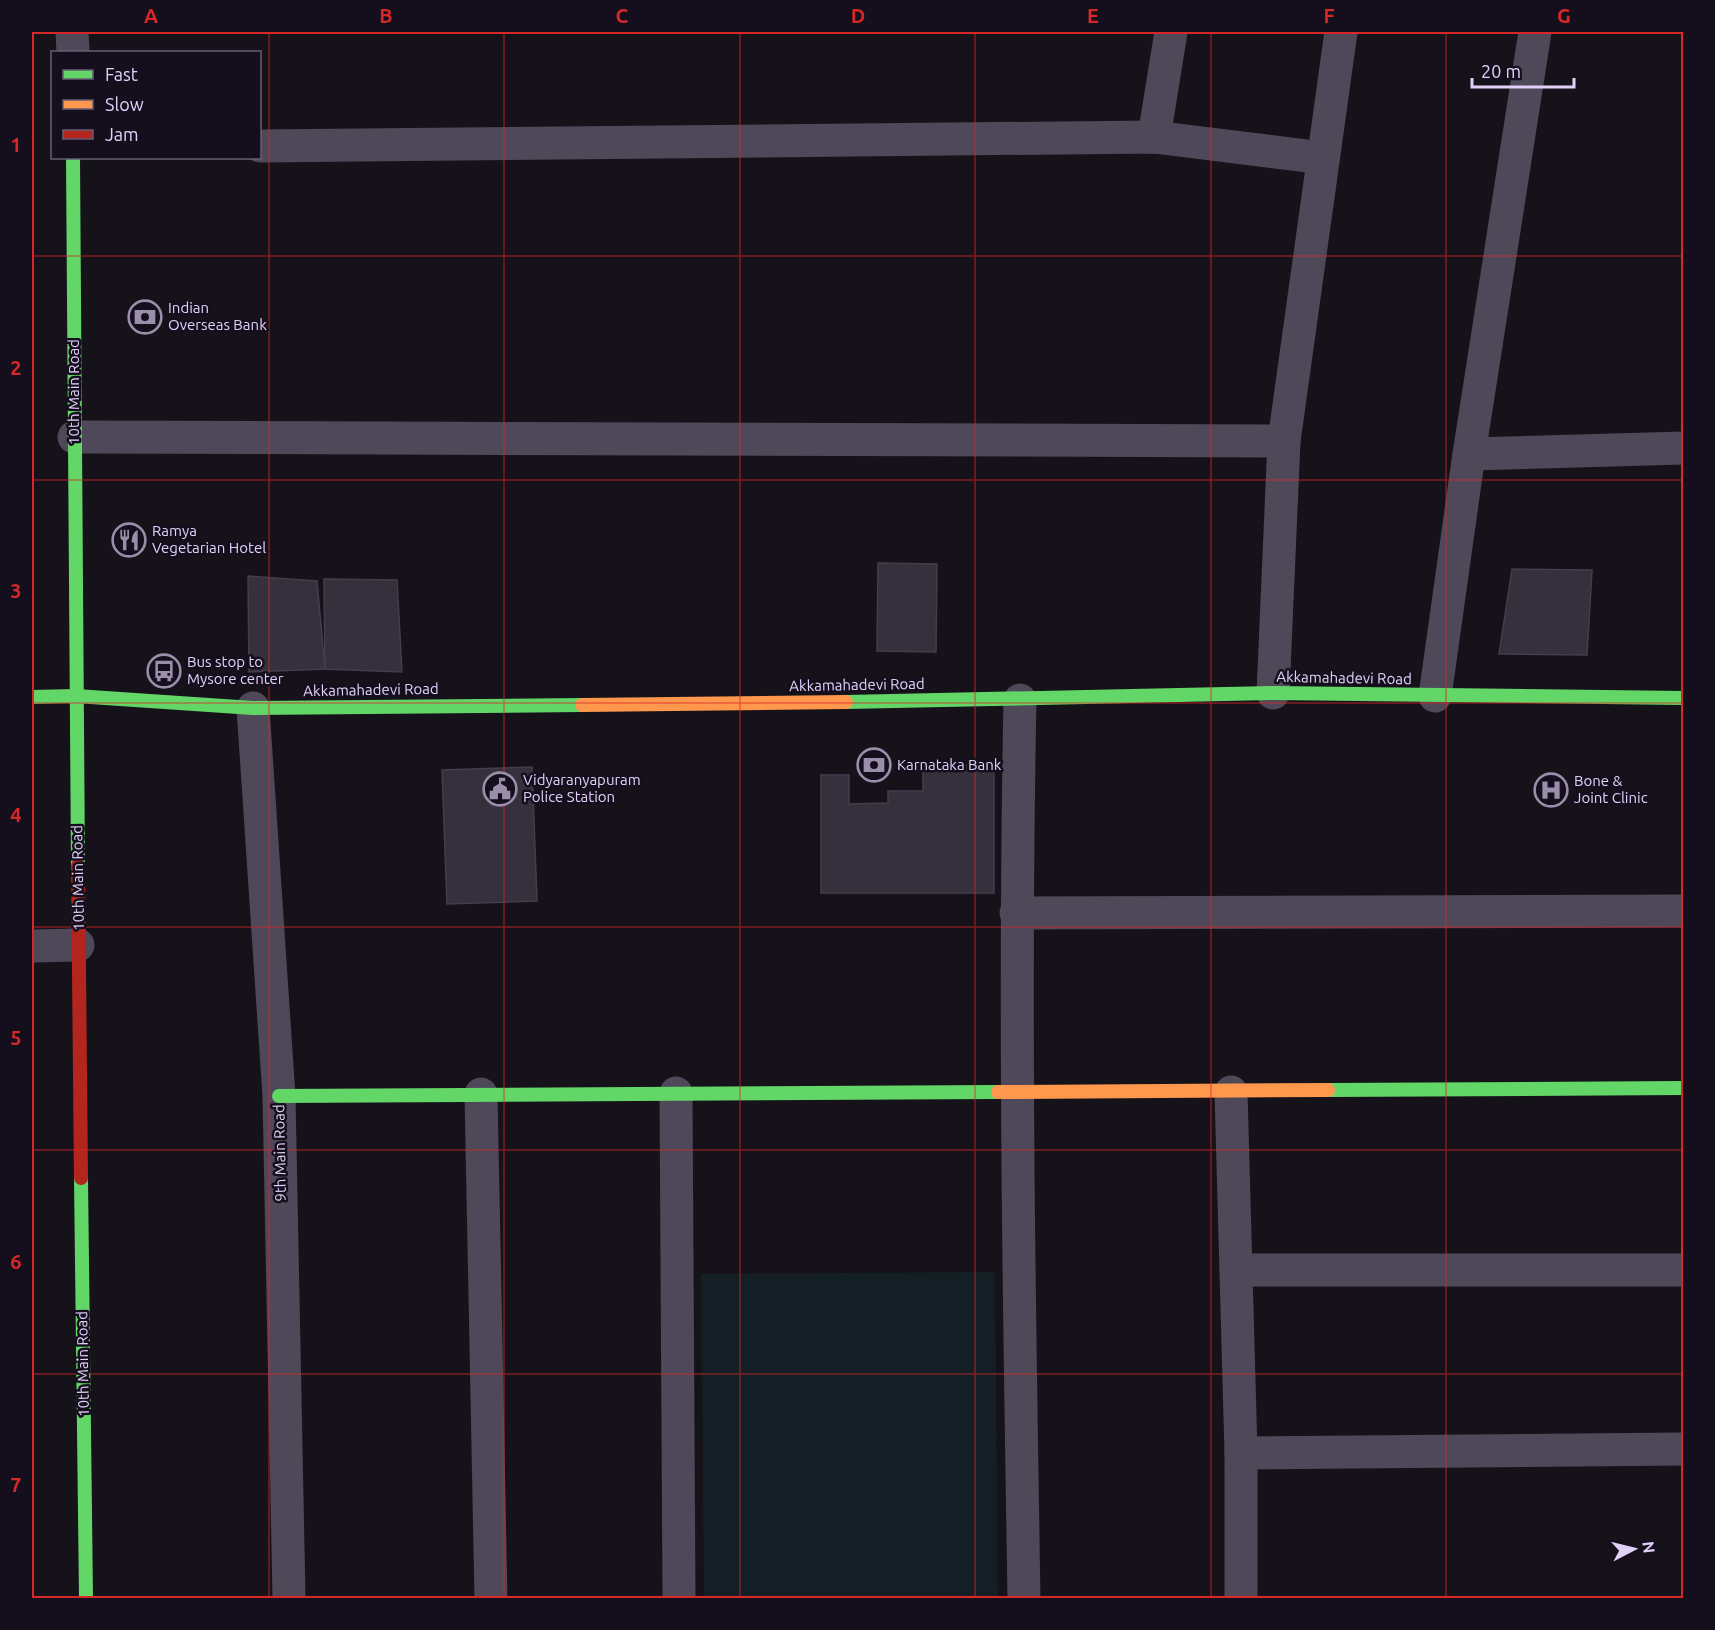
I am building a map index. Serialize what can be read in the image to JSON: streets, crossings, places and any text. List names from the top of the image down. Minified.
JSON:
{"streets":{"street":["10th Main Road","Akkamahadevi Road","9th Main Road"]},"crossings":[["10th Main Road","Akkamahadevi Road"],["Akkamahadevi Road","9th Main Road"]],"places":{"bank":["Indian Overseas Bank","Karnataka Bank"],"restaurant":["Ramya Vegetarian Hotel"],"bus stop":["Bus stop to Mysore center"],"public building":["Vidyaranyapuram Police Station"],"hospital":["Bone & Joint Clinic"]},"legend":["Fast","Slow","Jam"],"scale_bar":"20 m","north":"right","grid":{"columns":["A","B","C","D","E","F","G"],"rows":["1","2","3","4","5","6","7"]}}
